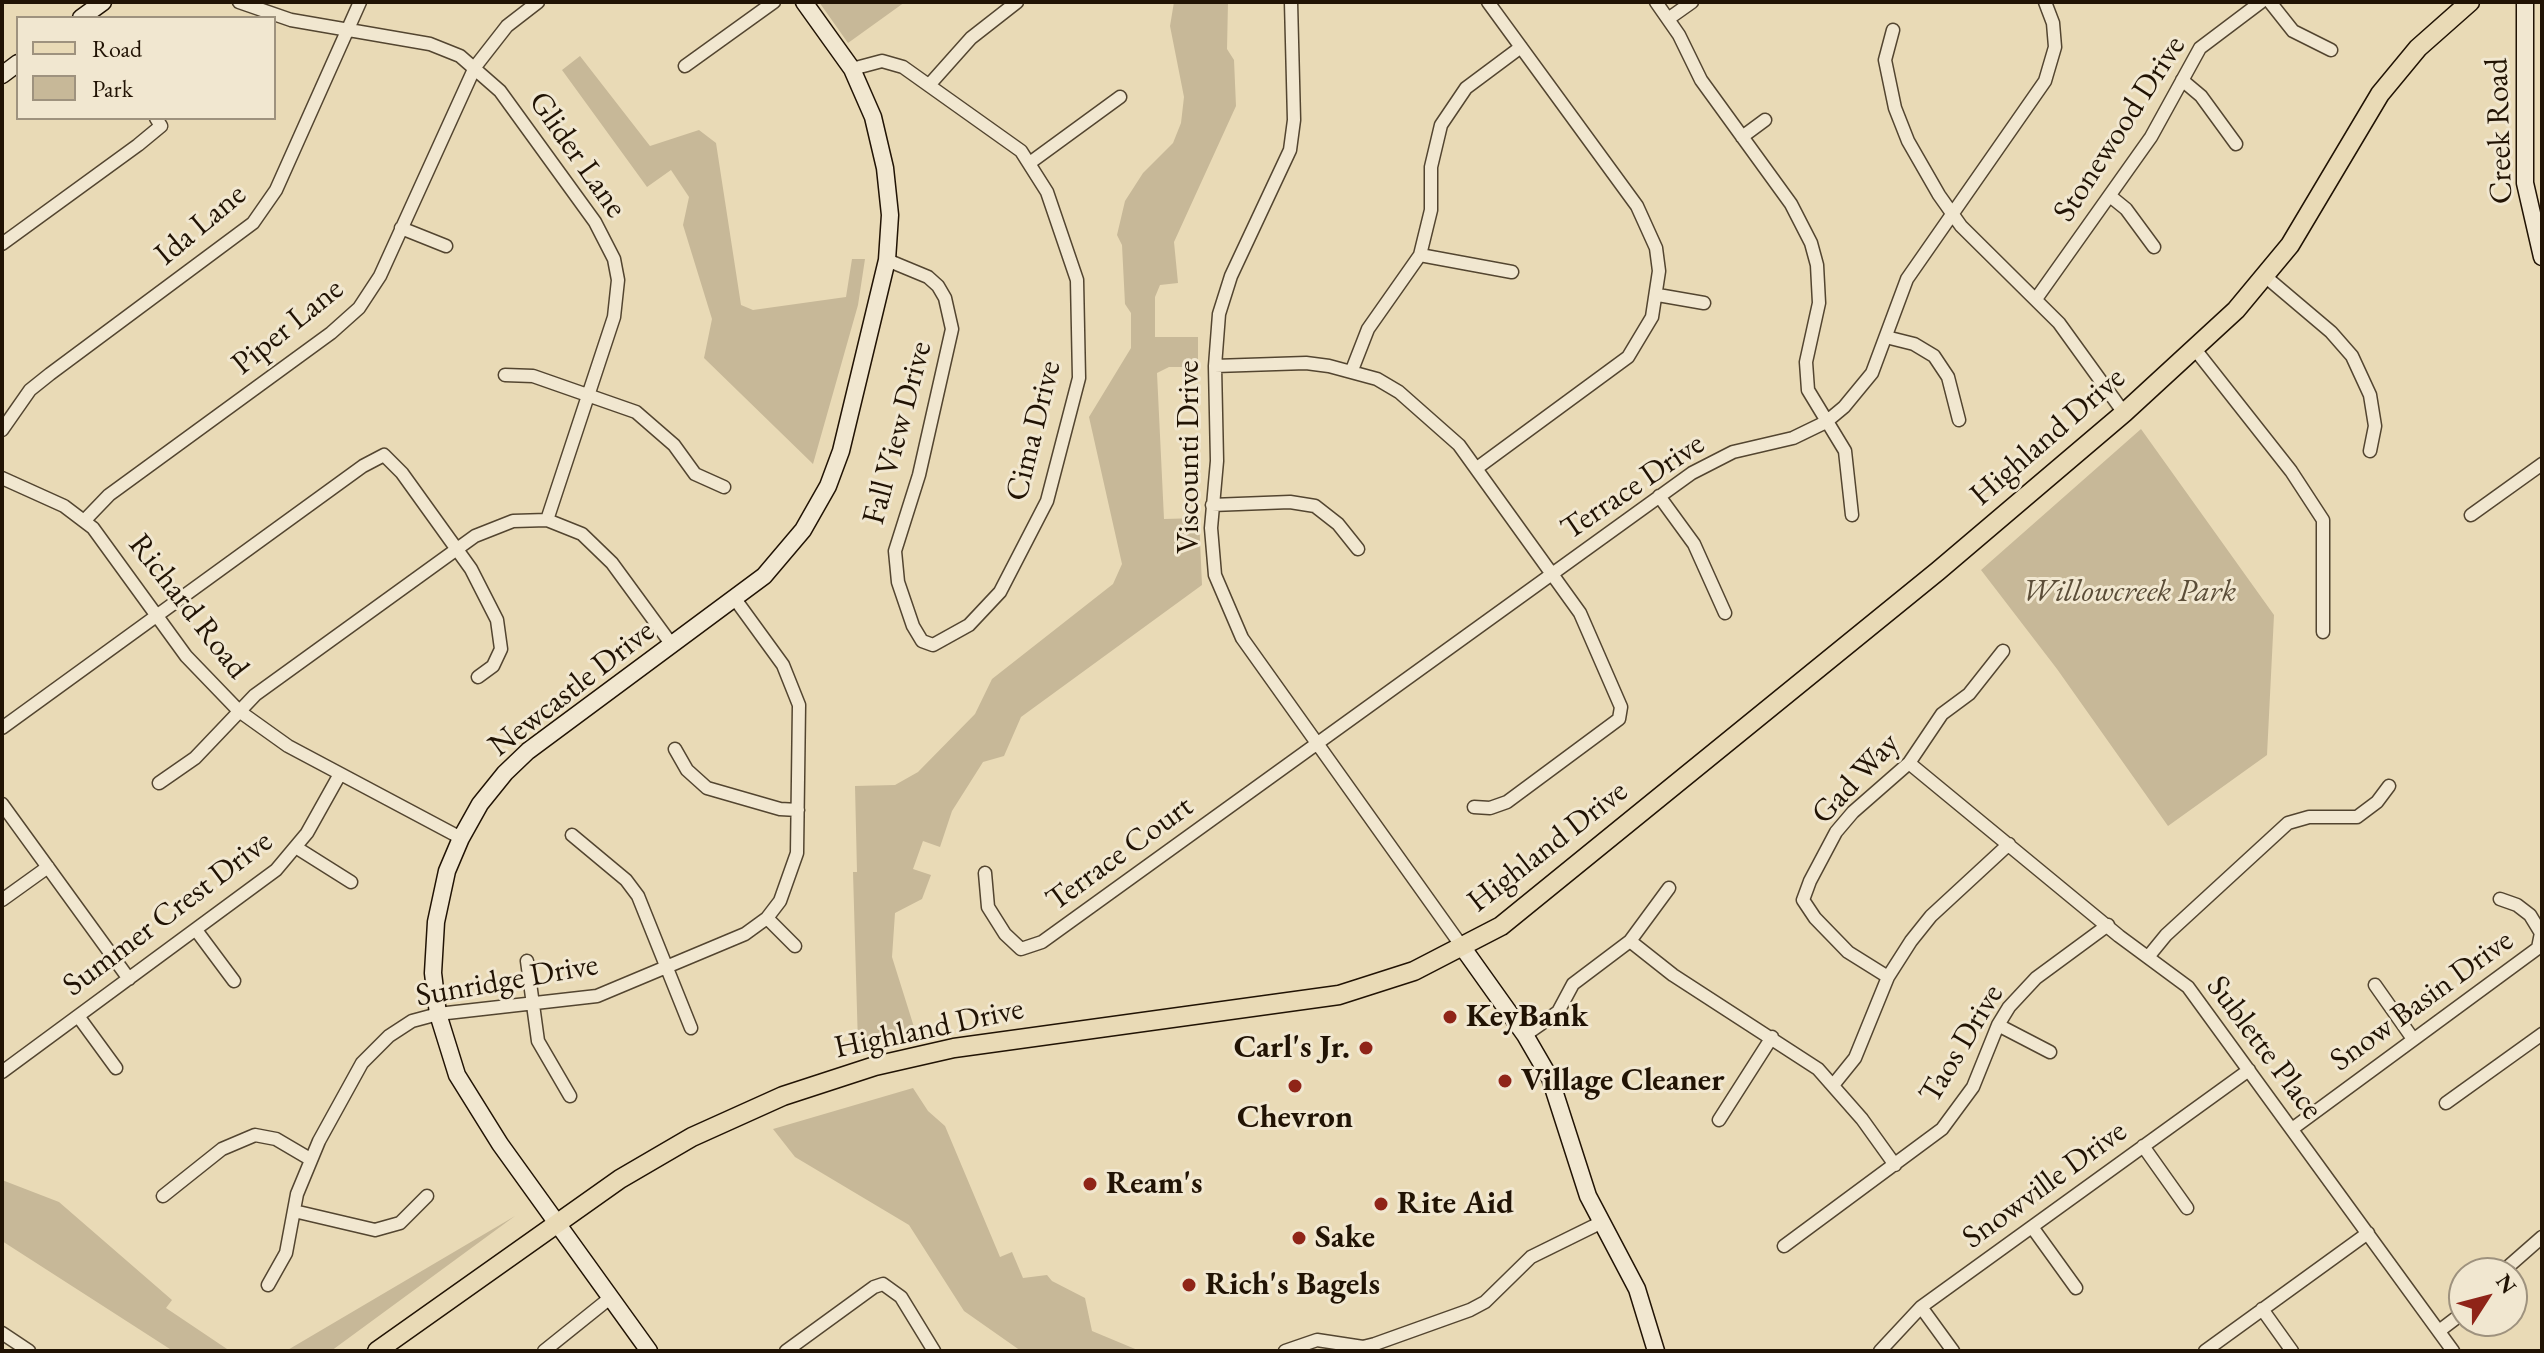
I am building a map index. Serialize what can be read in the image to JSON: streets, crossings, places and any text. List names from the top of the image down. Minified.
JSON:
{"streets":{"main road":["Highland Drive"],"street":["Stonewood Drive","Creek Road","Glider Lane","Ida Lane","Piper Lane","Cima Drive","Fall View Drive","Viscounti Drive","Terrace Drive","Richard Road","Newcastle Drive","Gad Way","Terrace Court","Summer Crest Drive","Sunridge Drive","Snow Basin Drive","Taos Drive","Sublette Place","Snowville Drive"]},"crossings":[["Glider Lane","Ida Lane"],["Glider Lane","Piper Lane"],["Piper Lane","Richard Road"],["Cima Drive","Fall View Drive"],["Cima Drive","Newcastle Drive"],["Fall View Drive","Newcastle Drive"],["Highland Drive","Viscounti Drive"],["Highland Drive","Newcastle Drive"],["Viscounti Drive","Terrace Drive"],["Viscounti Drive","Terrace Court"],["Terrace Drive","Terrace Court"],["Richard Road","Newcastle Drive"],["Richard Road","Summer Crest Drive"],["Newcastle Drive","Sunridge Drive"],["Gad Way","Sublette Place"],["Snow Basin Drive","Sublette Place"],["Taos Drive","Sublette Place"],["Sublette Place","Snowville Drive"]],"parks":["Willowcreek Park"],"places":["KeyBank","Carl's Jr.","Village Cleaner","Chevron","Ream's","Rite Aid","Sake","Rich's Bagels"],"legend":["Road","Park"],"north":"top right"}
